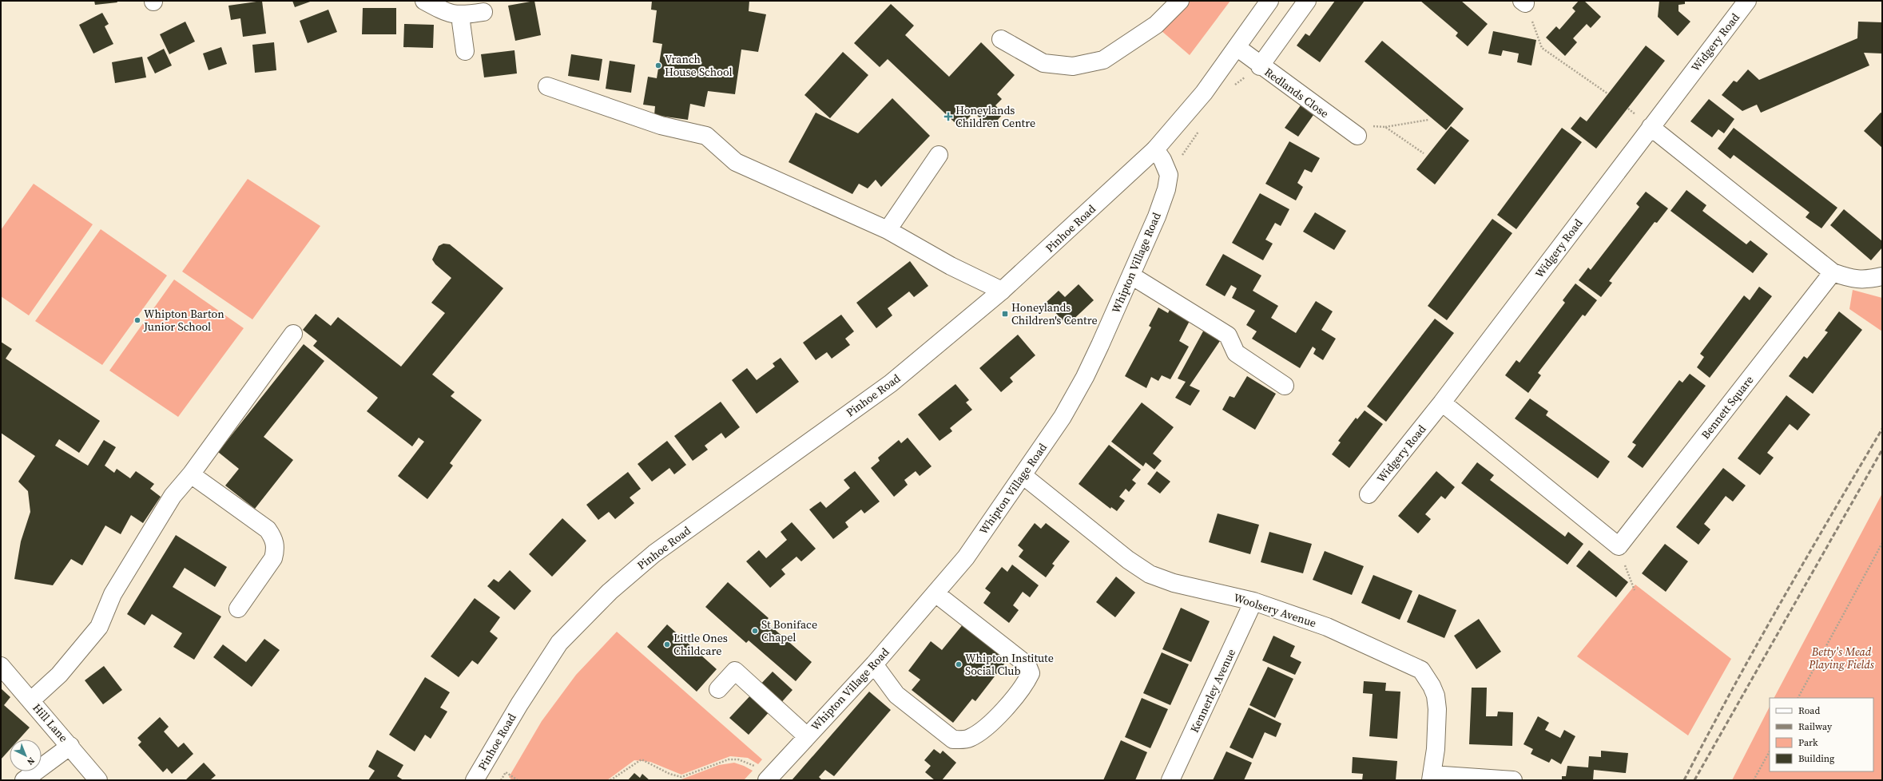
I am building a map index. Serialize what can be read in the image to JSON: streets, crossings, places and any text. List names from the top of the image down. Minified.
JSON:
{"streets":{"street":["Widgery Road","Redlands Close","Pinhoe Road","Whipton Village Road","Bennett Square","Woolsery Avenue","Kennerley Avenue","Hill Lane"]},"crossings":[["Redlands Close","Pinhoe Road"],["Pinhoe Road","Whipton Village Road"],["Whipton Village Road","Woolsery Avenue"],["Woolsery Avenue","Kennerley Avenue"]],"parks":["Betty's Mead Playing Fields"],"places":{"other":["Vranch House School","Whipton Barton Junior School","St Boniface Chapel","Little Ones Childcare","Whipton Institute Social Club"],"health":["Honeylands Children Centre"],"transit":["Honeylands Children's Centre"]},"legend":["Road","Railway","Park","Building"],"north":"bottom right"}
